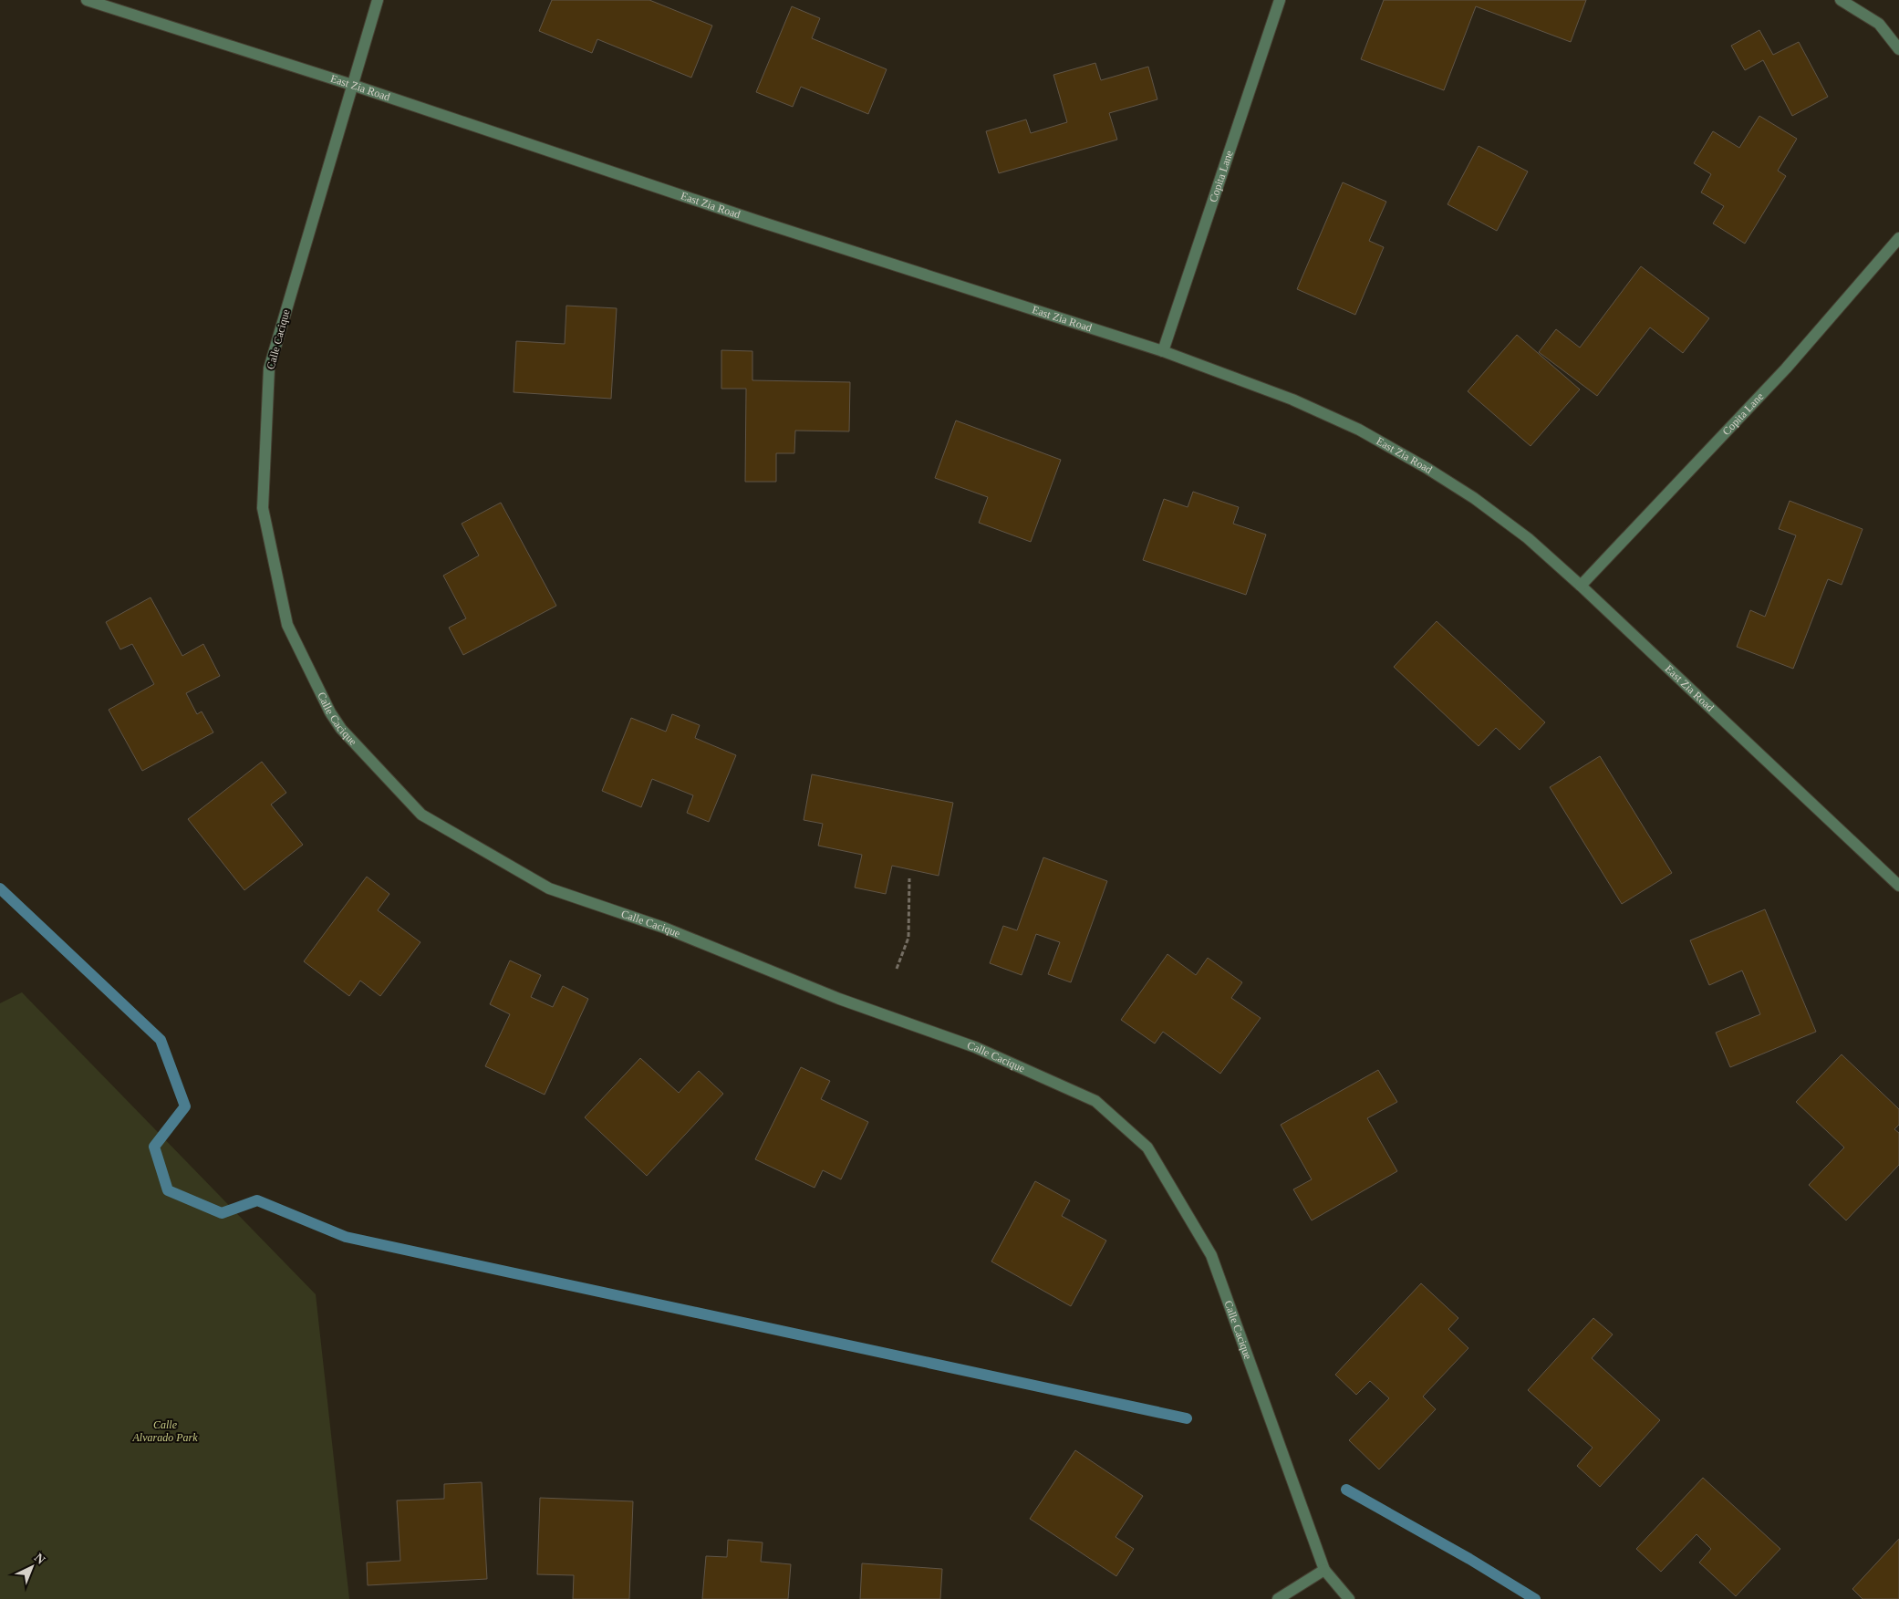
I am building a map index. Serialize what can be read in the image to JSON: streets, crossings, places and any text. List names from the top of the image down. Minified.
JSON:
{"streets":{"street":["East Zia Road","Copita Lane","Calle Cacique"]},"crossings":[["East Zia Road","Copita Lane"],["East Zia Road","Calle Cacique"]],"parks":["Calle Alvarado Park"],"north":"top right"}
